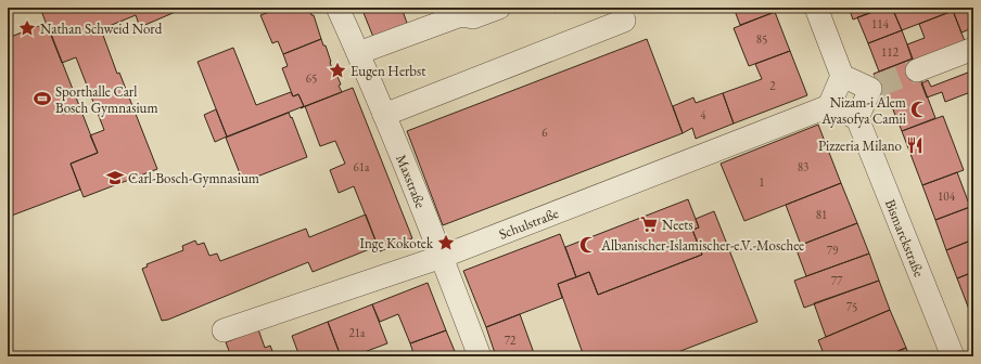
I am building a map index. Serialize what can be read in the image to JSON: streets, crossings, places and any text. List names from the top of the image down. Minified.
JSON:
{"streets":{"street":["Maxstraße","Schulstraße","Bismarckstraße"]},"crossings":[["Maxstraße","Schulstraße"]],"places":{"place":["Nathan Schweid Nord","Eugen Herbst","Inge Kokotek"],"sports":["Sporthalle Carl Bosch Gymnasium"],"mosque":["Nizam-i Alem Ayasofya Camii","Albanischer-Islamischer-e.V.-Moschee"],"restaurant":["Pizzeria Milano"],"school or university":["Carl-Bosch-Gymnasium"],"supermarket":["Neets"]},"house_numbers":["114","85","112","65","2","4","6","61a","83","1","104","81","79","77","75","21a","72"]}
